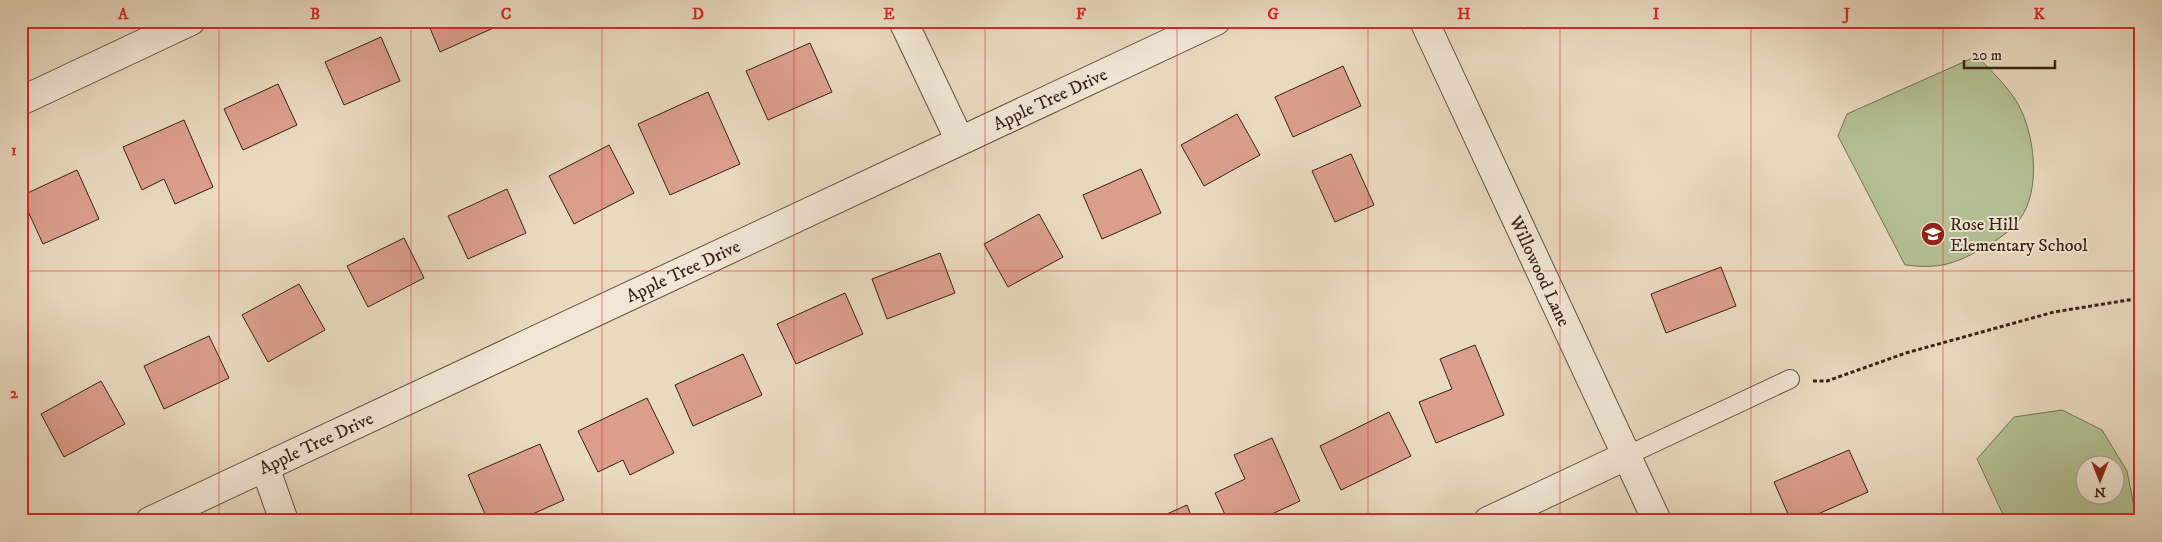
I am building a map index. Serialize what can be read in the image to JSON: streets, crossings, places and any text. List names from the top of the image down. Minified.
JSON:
{"streets":{"street":["Apple Tree Drive","Willowood Lane"]},"places":{"school or university":["Rose Hill Elementary School"]},"scale_bar":"20 m","north":"bottom","grid":{"columns":["A","B","C","D","E","F","G","H","I","J","K"],"rows":["1","2"]}}
